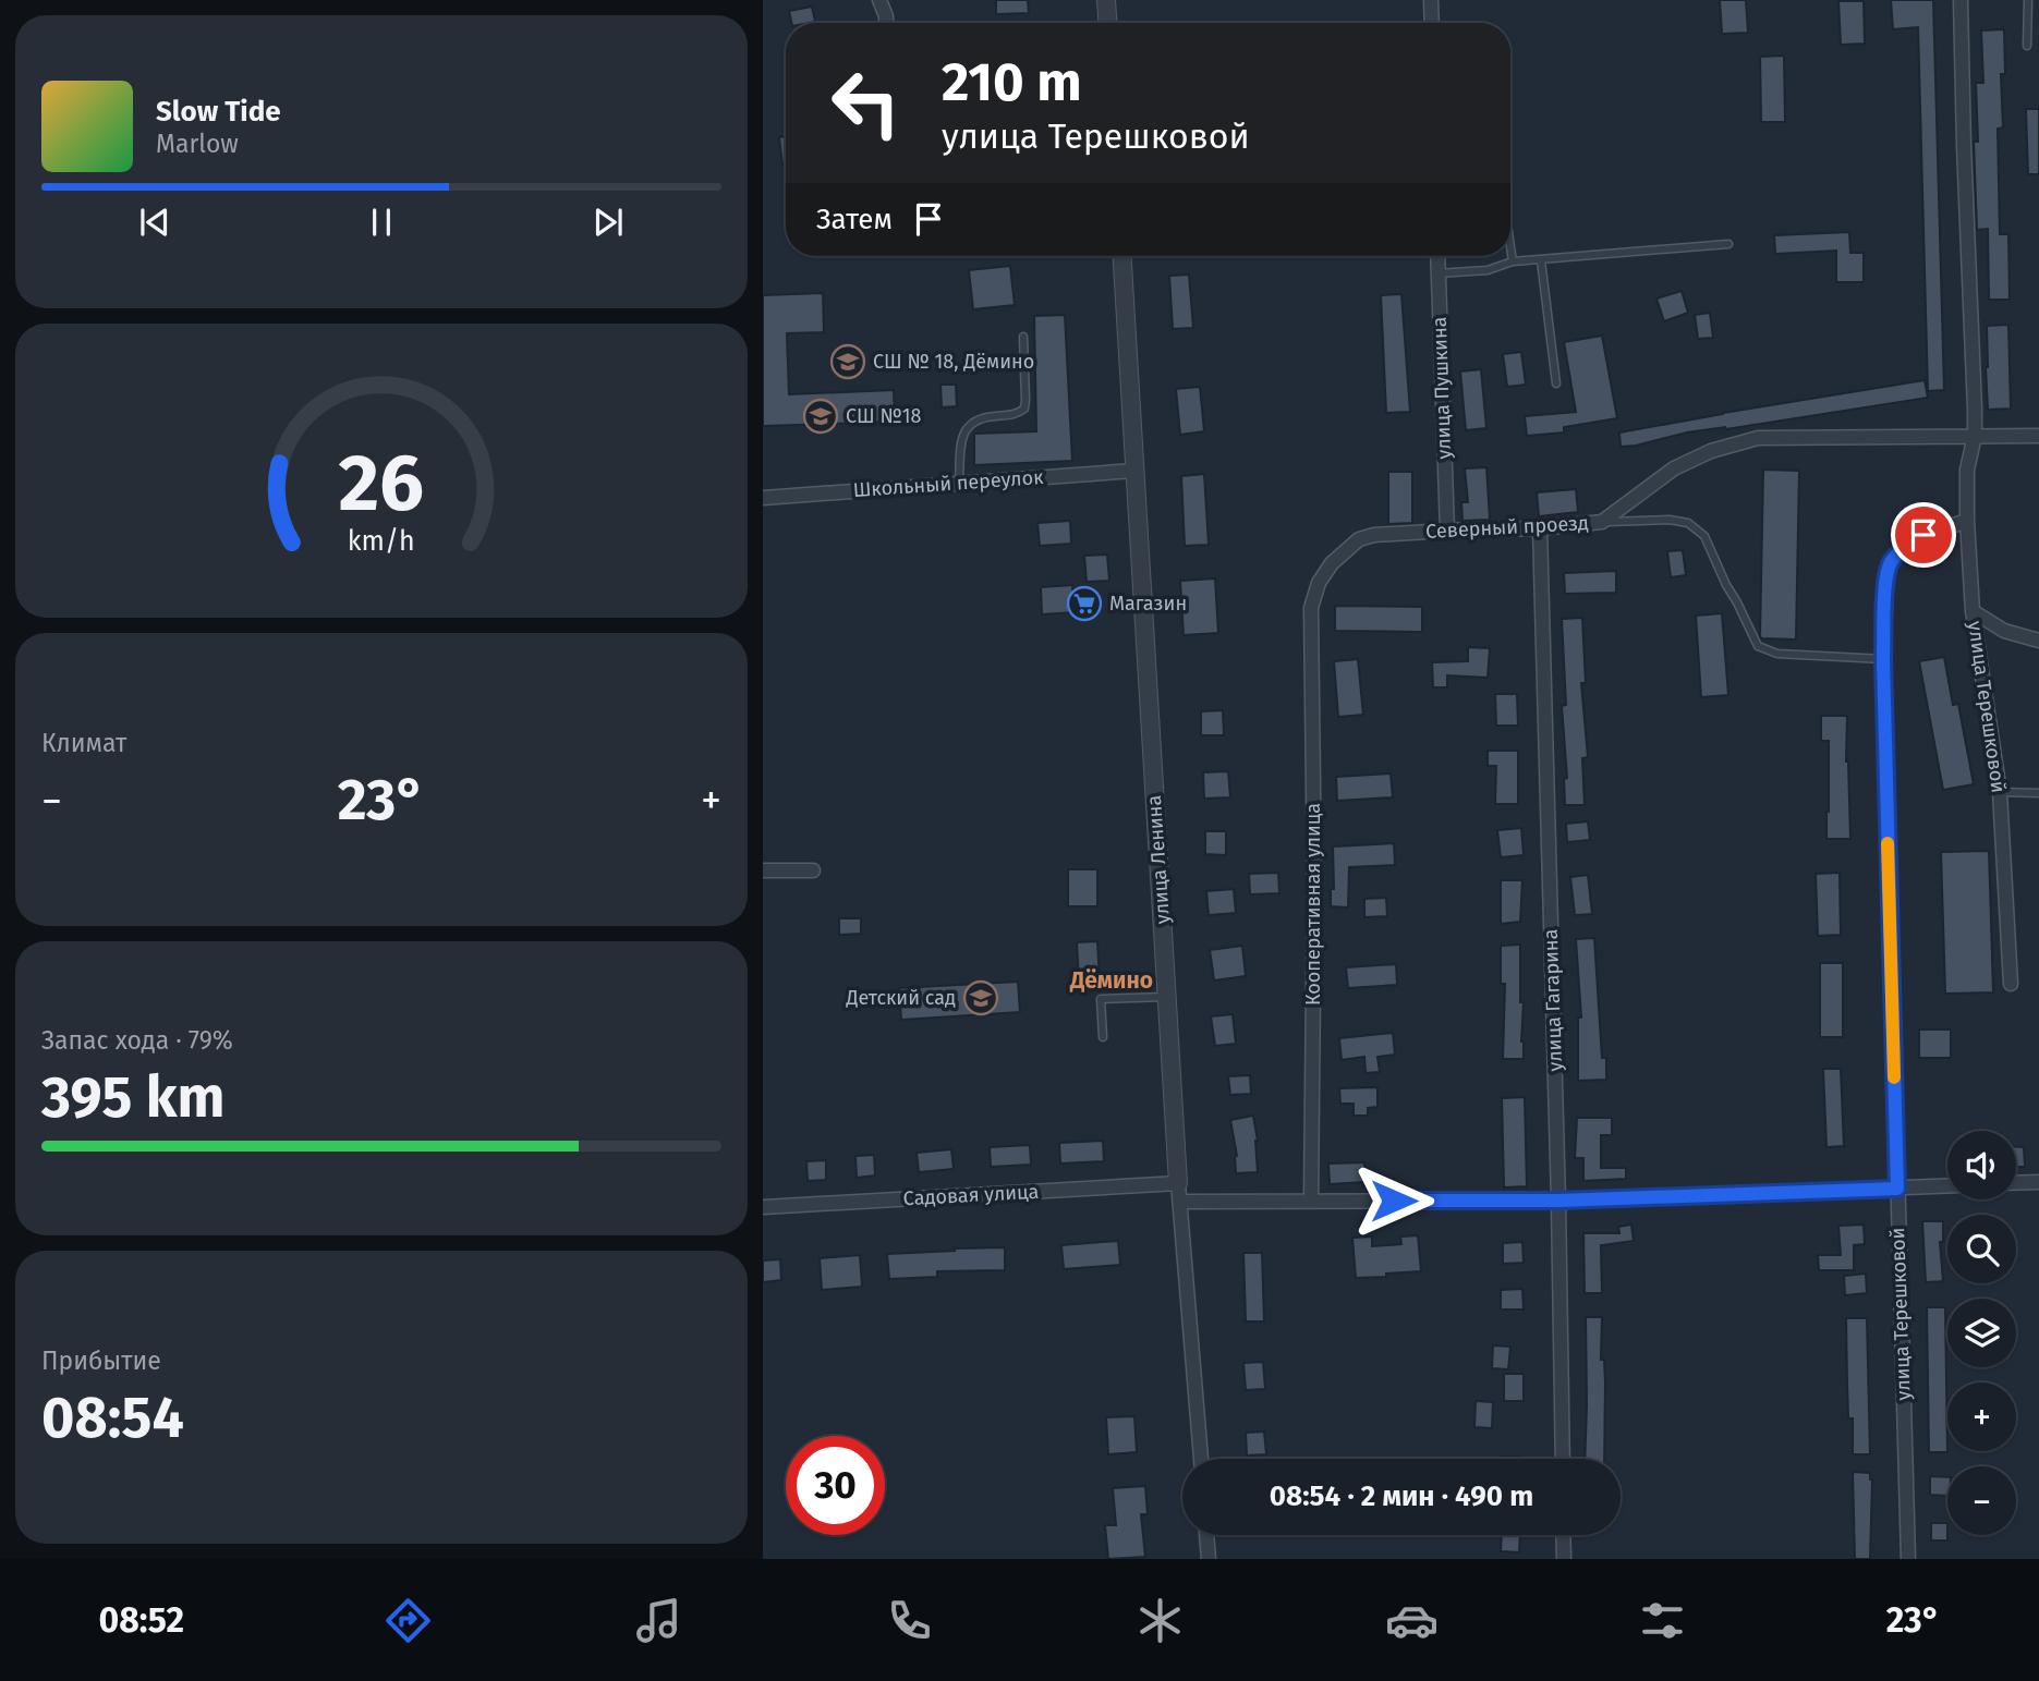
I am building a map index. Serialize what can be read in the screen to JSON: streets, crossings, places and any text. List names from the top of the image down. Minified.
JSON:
{"streets":{"street":["улица Пушкина","Школьный переулок","Северный проезд","улица Терешковой","улица Ленина","Кооперативная улица","улица Гагарина","Садовая улица"]},"crossings":[["улица Пушкина","Северный проезд"],["Школьный переулок","улица Ленина"],["Северный проезд","улица Терешковой"],["Северный проезд","Кооперативная улица"],["Северный проезд","улица Гагарина"],["улица Ленина","Садовая улица"]],"districts":["Дёмино"],"places":{"school or university":["СШ № 18, Дёмино","СШ №18","Детский сад"],"supermarket":["Магазин"]},"page":{"turn":["210 m","улица Терешковой"],"song":["Slow Tide","Marlow"],"then":"Затем","tile":["Климат",["Запас хода · 79%","395 km"],["Прибытие","08:54"]],"heat":["−","23°","+"],"map_buttons":["+","−"],"limit":"30","trip":"08:54 · 2 мин · 490 m","tabs":["08:52","23°"],"gauge":["26","km/h"]}}
